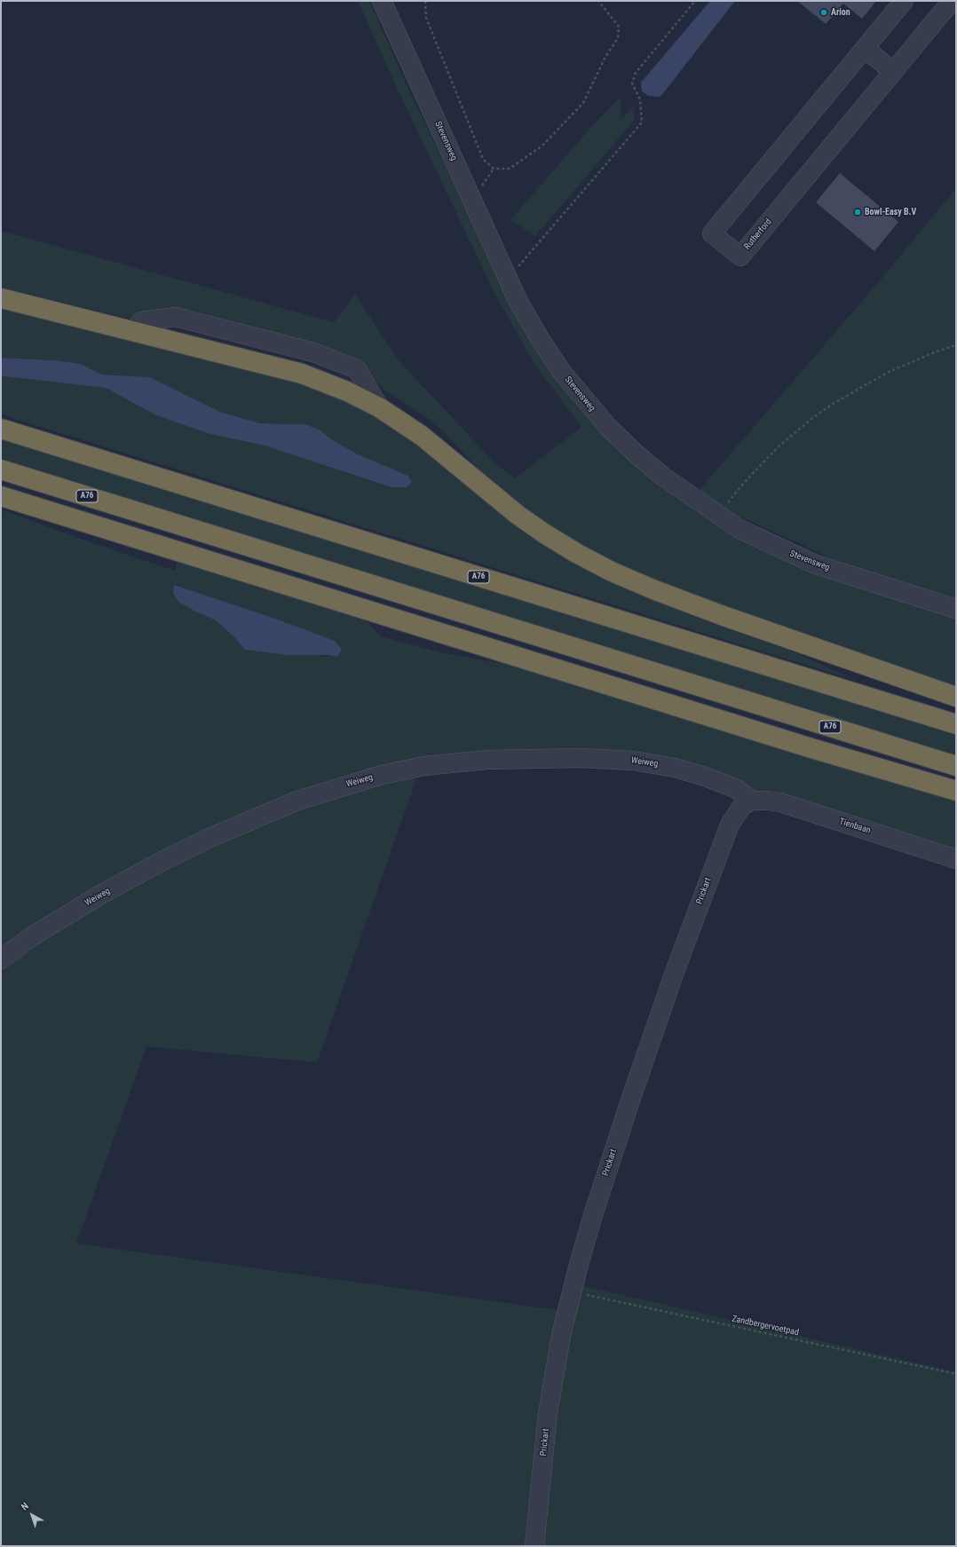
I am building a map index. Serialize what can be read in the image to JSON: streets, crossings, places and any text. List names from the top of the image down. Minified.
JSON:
{"streets":{"highway":["A76"],"street":["Stevensweg","Rutherford","Weiweg","Tienbaan","Prickart"],"path":["Zandbergervoetpad"]},"crossings":[["Weiweg","Tienbaan"],["Weiweg","Prickart"],["Tienbaan","Prickart"],["Prickart","Zandbergervoetpad"]],"places":["Arion","Bowl-Easy B.V"],"north":"top left"}
